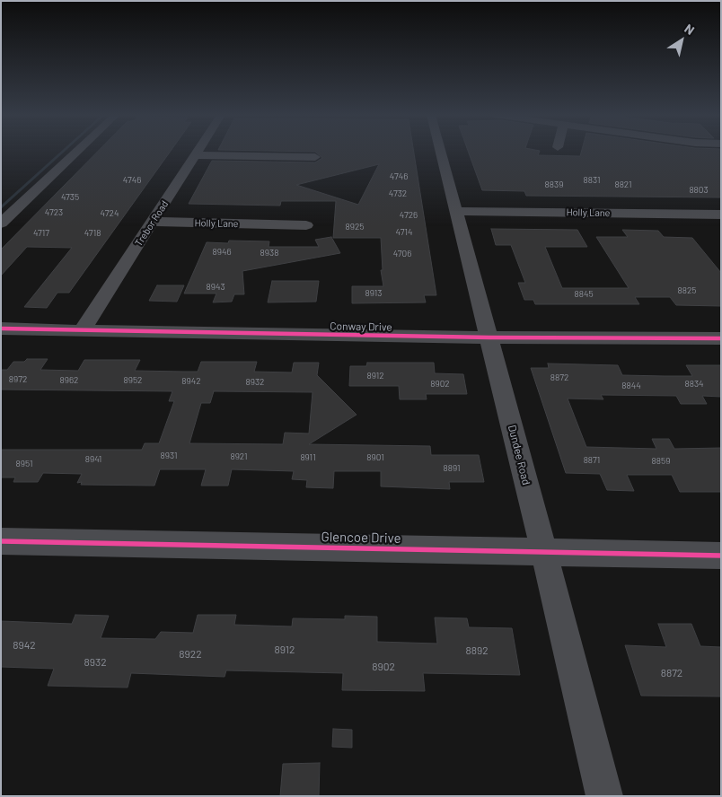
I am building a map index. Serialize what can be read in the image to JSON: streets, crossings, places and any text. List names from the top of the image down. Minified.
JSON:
{"streets":{"street":["Holly Lane","Trebor Road","Conway Drive","Dundee Road","Glencoe Drive"]},"crossings":[["Holly Lane","Trebor Road"],["Holly Lane","Dundee Road"],["Trebor Road","Conway Drive"],["Conway Drive","Dundee Road"],["Dundee Road","Glencoe Drive"]],"house_numbers":["4746","4746","8831","8839","8821","8803","4732","4735","4723","4724","4726","8925","4714","4717","4718","8946","8938","4706","8943","8825","8913","8845","8912","8872","8972","8962","8952","8942","8932","8902","8834","8844","8931","8921","8911","8901","8941","8871","8859","8951","8891","8942","8912","8892","8922","8932","8902","8872"],"north":"top right"}
